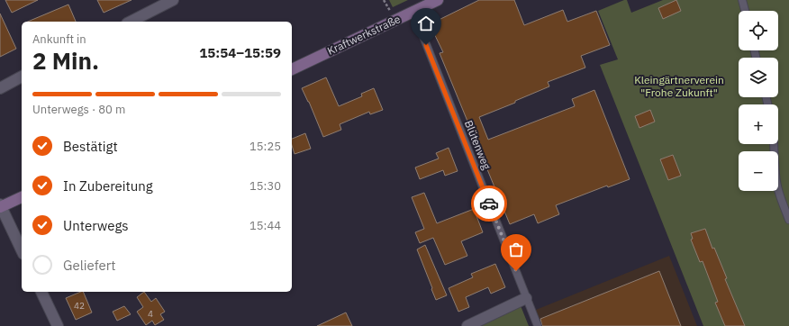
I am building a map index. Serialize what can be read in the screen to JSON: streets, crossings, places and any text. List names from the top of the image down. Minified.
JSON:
{"streets":{"main road":["Kraftwerkstraße"],"lane":["Blütenweg"]},"crossings":[["Kraftwerkstraße","Blütenweg"]],"parks":["Kleingärtnerverein \"Frohe Zukunft\""],"house_numbers":["42","4"],"page":{"map_buttons":["+","−"],"heading":["2 Min.","Ankunft in","15:54–15:59"],"bar":"Unterwegs · 80 m","list":[["Bestätigt","15:25"],["In Zubereitung","15:30"],["Unterwegs","15:44"],"Geliefert"]}}
